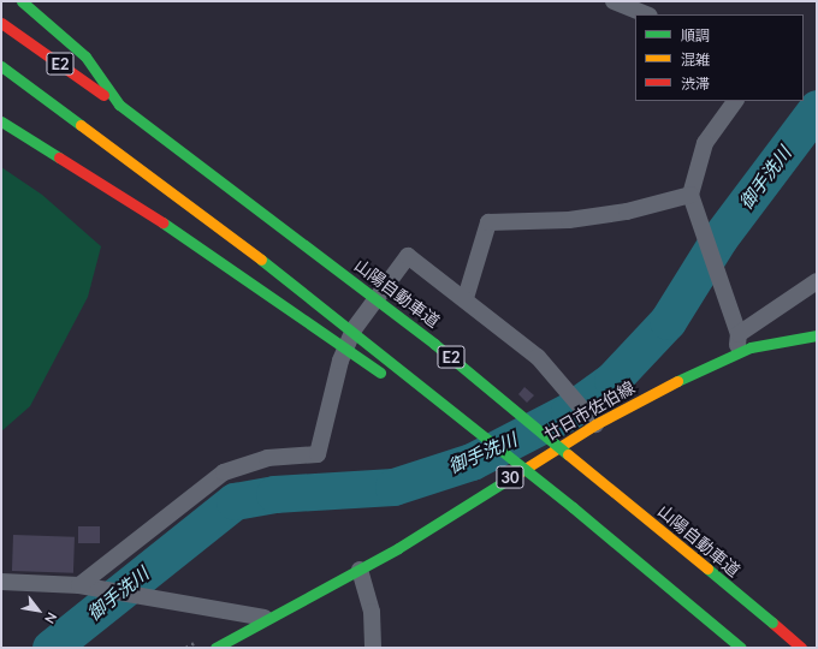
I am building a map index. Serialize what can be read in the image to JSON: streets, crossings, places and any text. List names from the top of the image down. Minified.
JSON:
{"streets":{"main road":["E2","山陽自動車道","廿日市佐伯線","30"]},"water":["御手洗川"],"legend":["順調","混雑","渋滞"],"north":"bottom right"}
